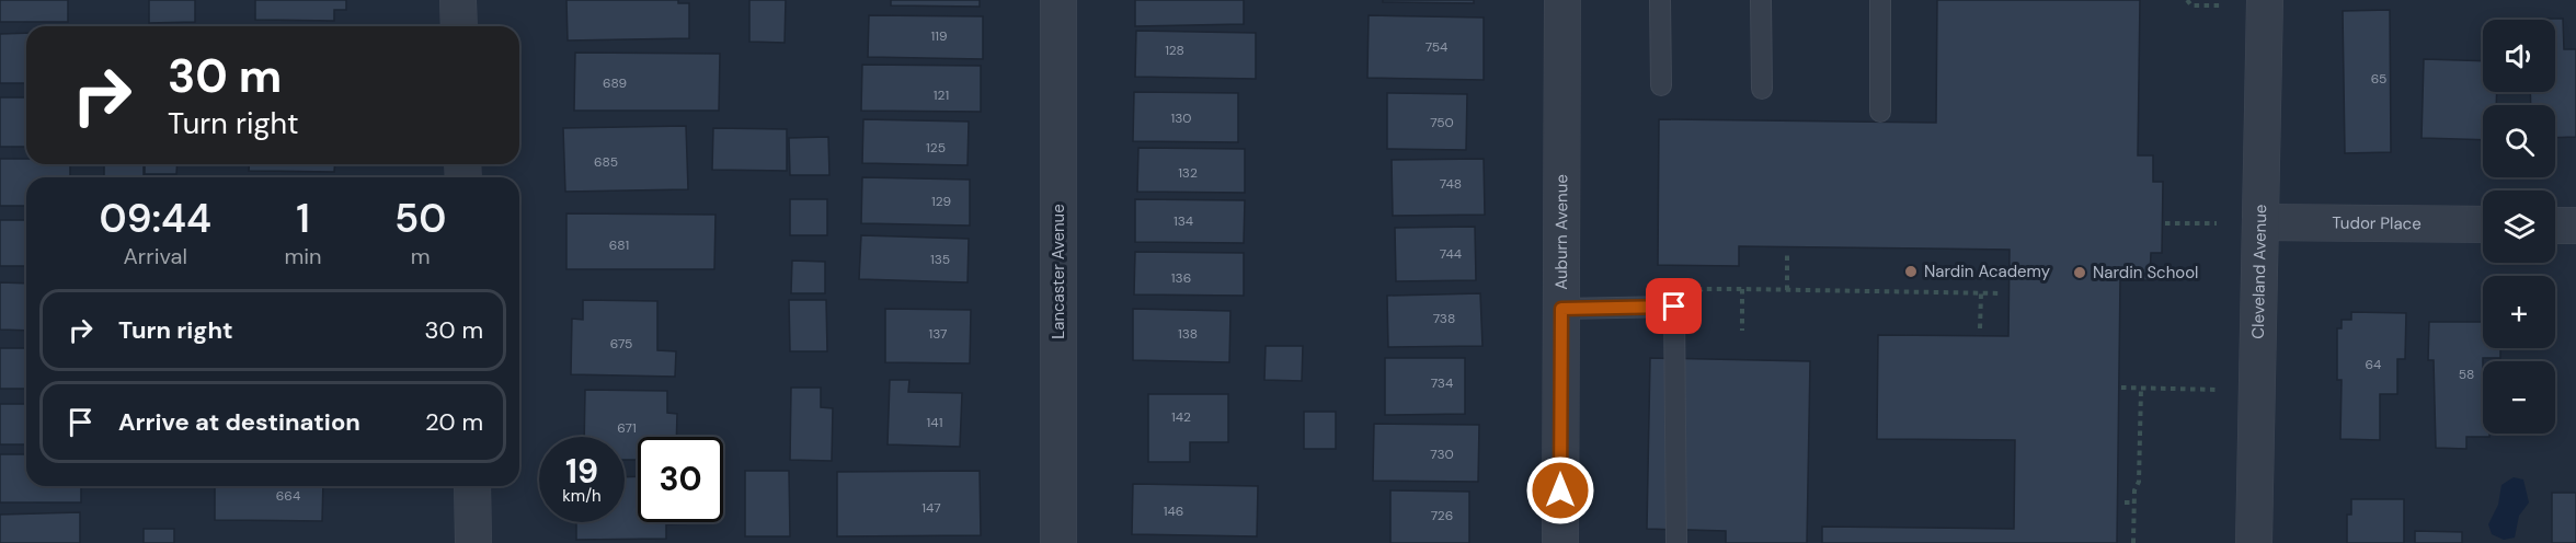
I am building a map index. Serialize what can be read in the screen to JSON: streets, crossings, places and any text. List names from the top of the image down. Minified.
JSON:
{"streets":{"street":["Tudor Place","Auburn Avenue","Lancaster Avenue","Cleveland Avenue"]},"crossings":[["Tudor Place","Cleveland Avenue"]],"places":["Nardin Academy","Nardin School"],"house_numbers":["119","754","128","65","689","121","130","750","125","685","132","748","129","134","681","744","135","136","738","137","138","675","64","58","734","142","141","671","730","664","147","146","726"],"page":{"map_buttons":["+","−"],"turn":["30 m","Turn right"],"eta":["09:44","Arrival","1","min","50","m"],"list":[{"name":"Turn right","value":"30 m"},{"name":"Arrive at destination","value":"20 m"}],"speed":"19 km/h","limit":"30"}}
